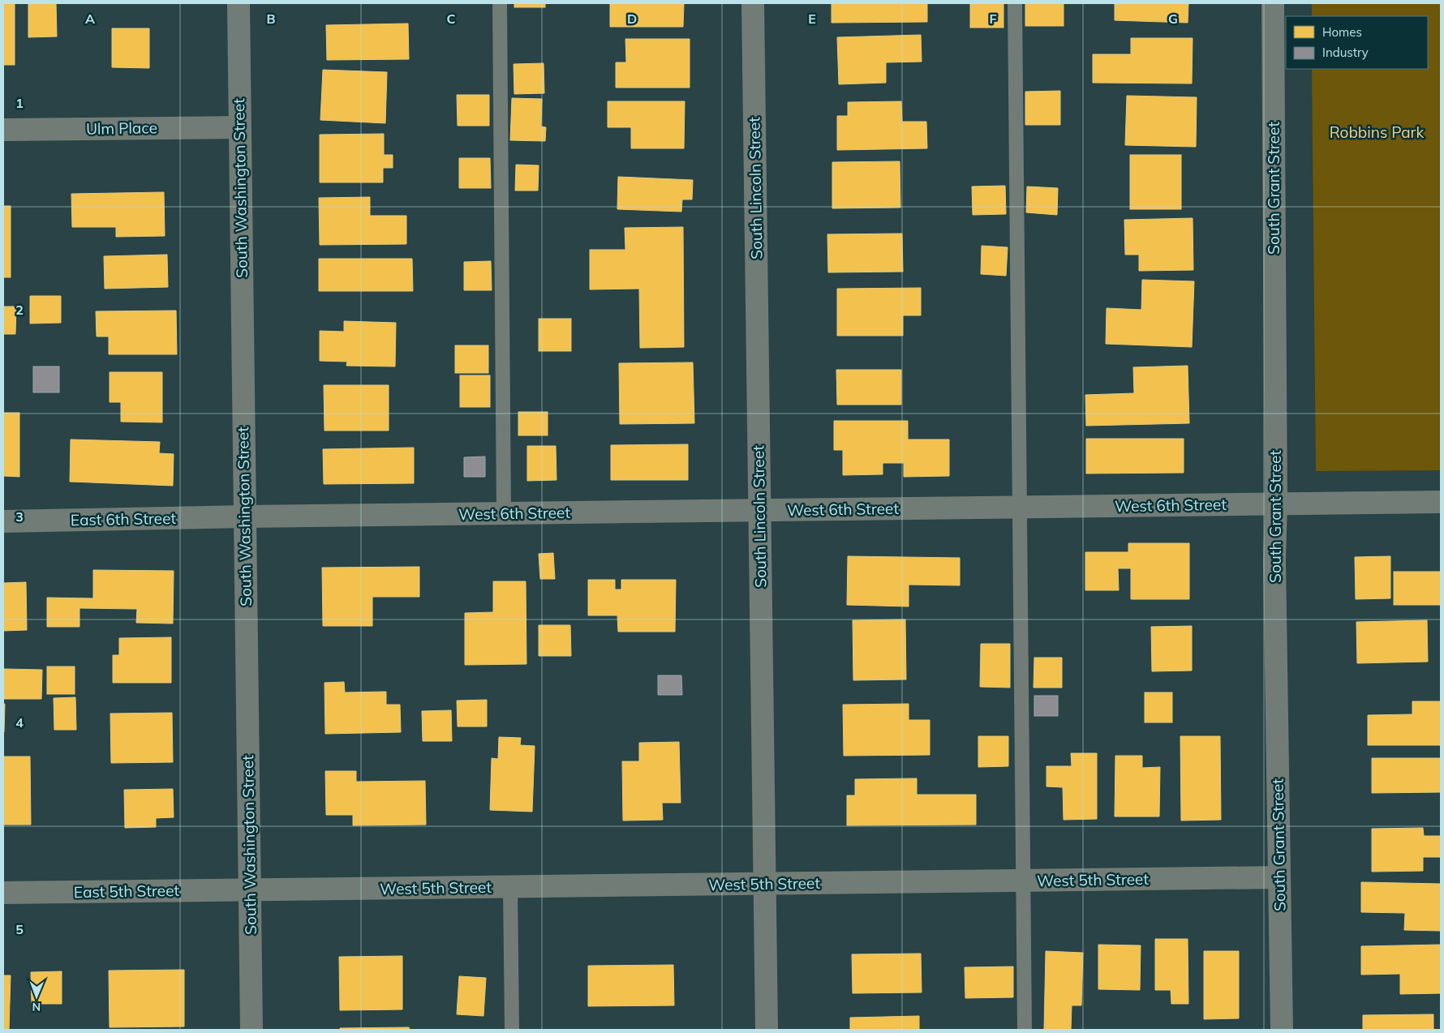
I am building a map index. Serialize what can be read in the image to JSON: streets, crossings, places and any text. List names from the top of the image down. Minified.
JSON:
{"streets":{"street":["Ulm Place","South Washington Street","South Lincoln Street","South Grant Street","West 6th Street","East 6th Street","West 5th Street","East 5th Street"]},"crossings":[["Ulm Place","South Washington Street"],["South Washington Street","West 6th Street"],["South Washington Street","East 6th Street"],["South Washington Street","West 5th Street"],["South Washington Street","East 5th Street"],["South Lincoln Street","West 6th Street"],["South Lincoln Street","West 5th Street"],["South Grant Street","West 6th Street"],["South Grant Street","West 5th Street"],["West 6th Street","East 6th Street"],["West 5th Street","East 5th Street"]],"parks":["Robbins Park"],"legend":["Homes","Industry"],"north":"bottom","grid":{"columns":["A","B","C","D","E","F","G"],"rows":["1","2","3","4","5"]}}
